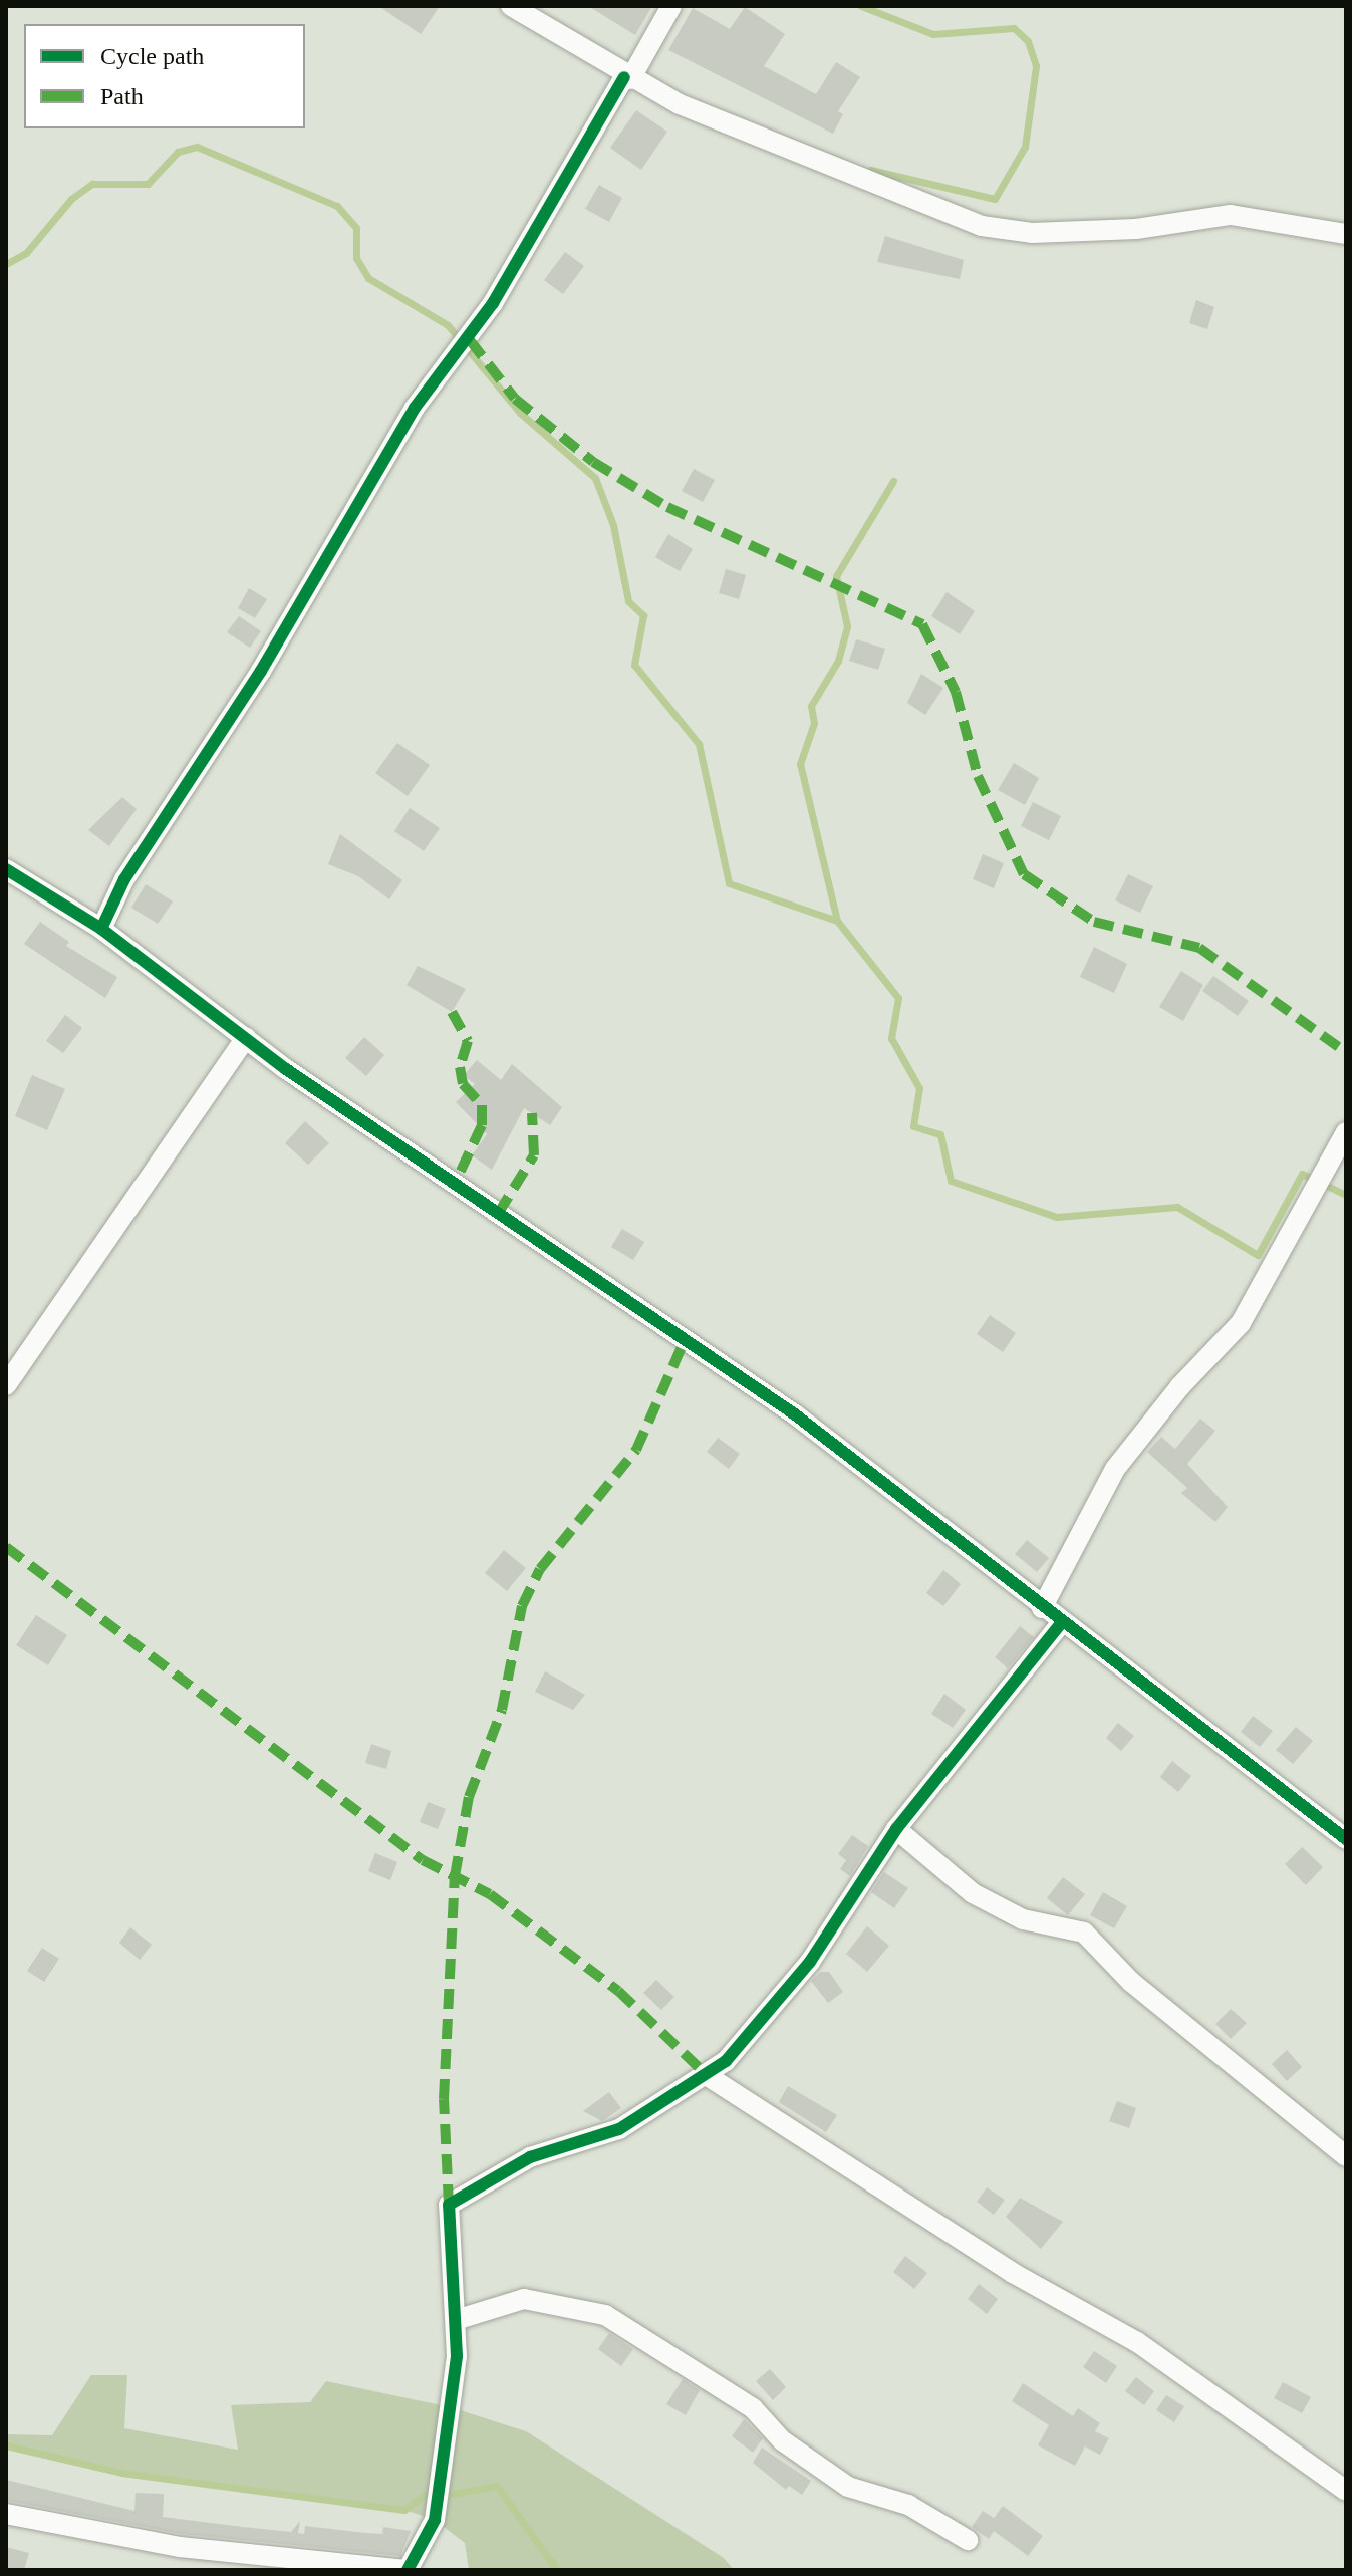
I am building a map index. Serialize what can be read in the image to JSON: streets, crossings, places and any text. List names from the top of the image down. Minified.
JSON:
{"legend":["Cycle path","Path"]}
